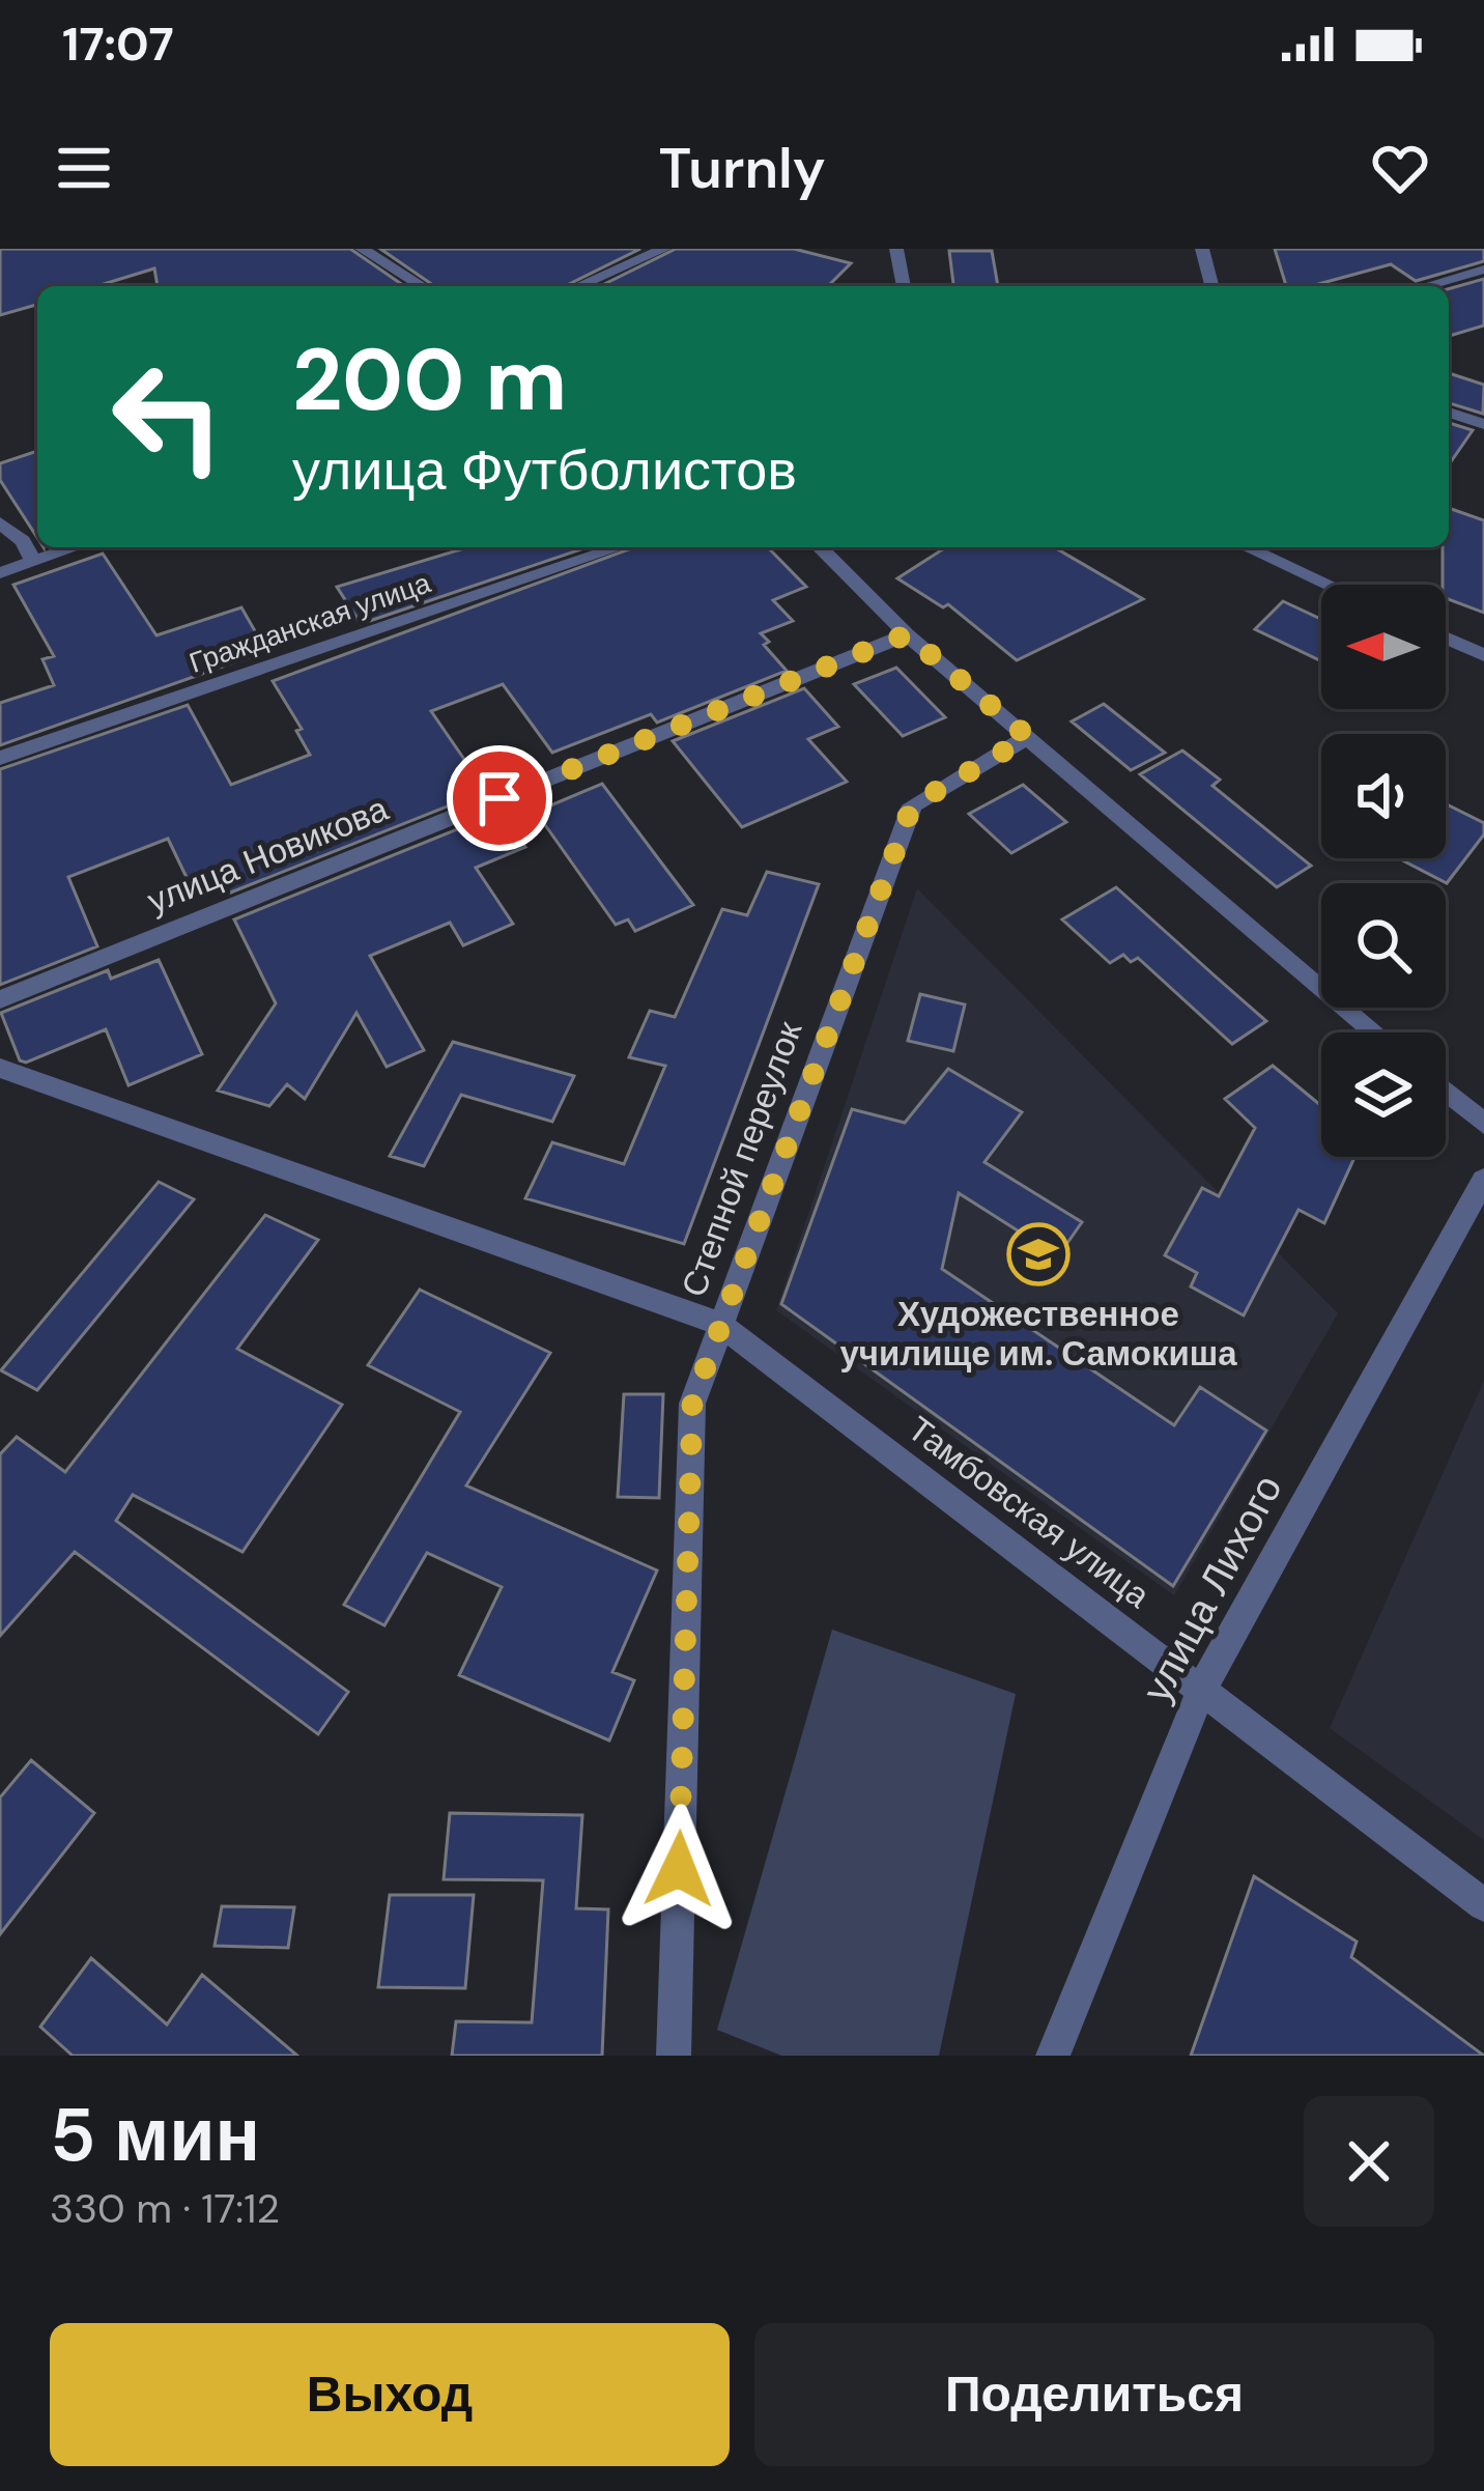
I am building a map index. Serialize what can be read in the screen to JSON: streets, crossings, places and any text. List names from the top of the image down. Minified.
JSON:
{"streets":{"street":["Гражданская улица","улица Новикова","Степной переулок","Тамбовская улица","улица Лихого"]},"crossings":[["Степной переулок","Тамбовская улица"],["Тамбовская улица","улица Лихого"]],"places":{"school or university":["Художественное училище им. Самокиша"]},"north":"left","page":{"status":"17:07","header":"Turnly","turn":["200 m","улица Футболистов"],"heading":["5 мин","330 m · 17:12"],"buttons":["Выход","Поделиться"]}}
